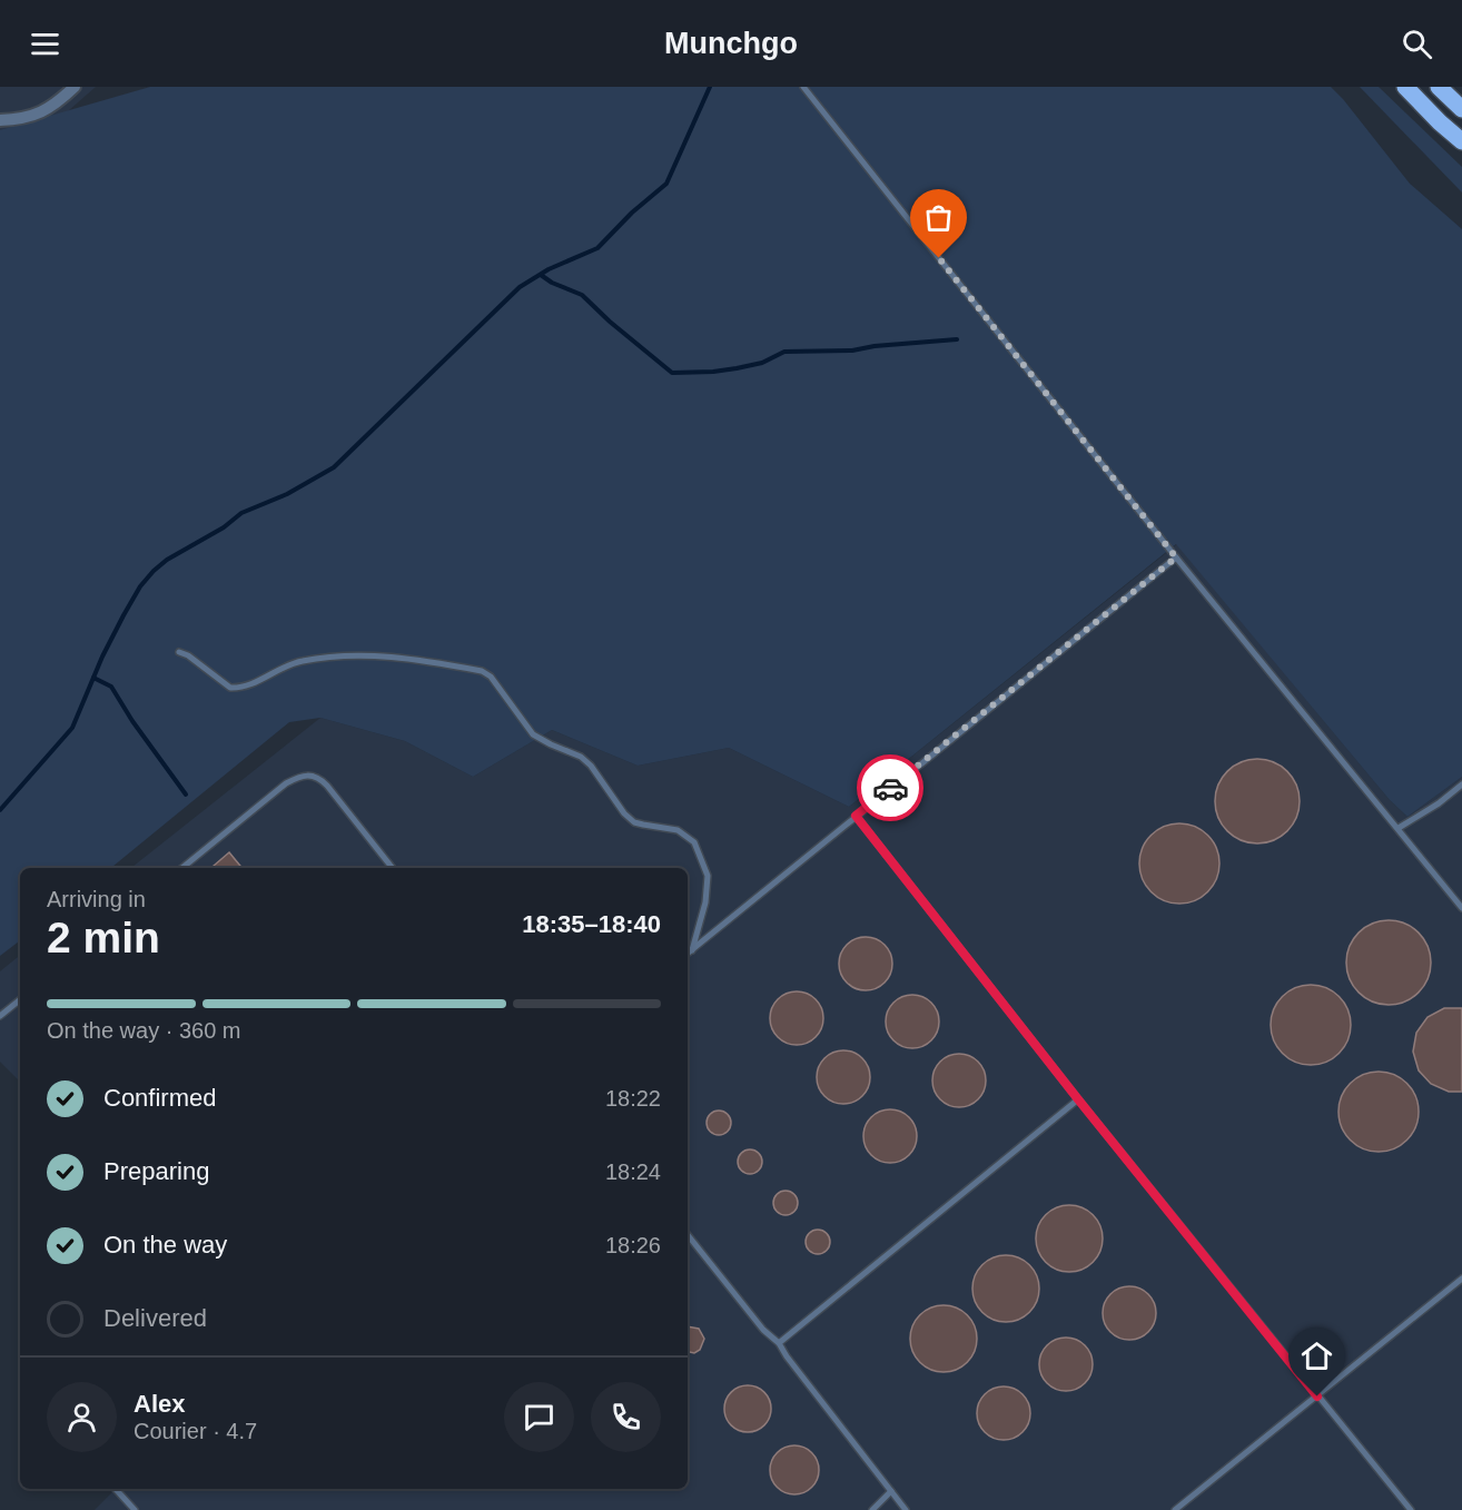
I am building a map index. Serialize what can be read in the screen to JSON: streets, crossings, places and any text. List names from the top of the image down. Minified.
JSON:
{"page":{"header":"Munchgo","heading":["2 min","Arriving in","18:35–18:40"],"panel":["Alex","Courier · 4.7"],"bar":"On the way · 360 m","list":[["Confirmed","18:22"],["Preparing","18:24"],["On the way","18:26"],"Delivered"]}}
